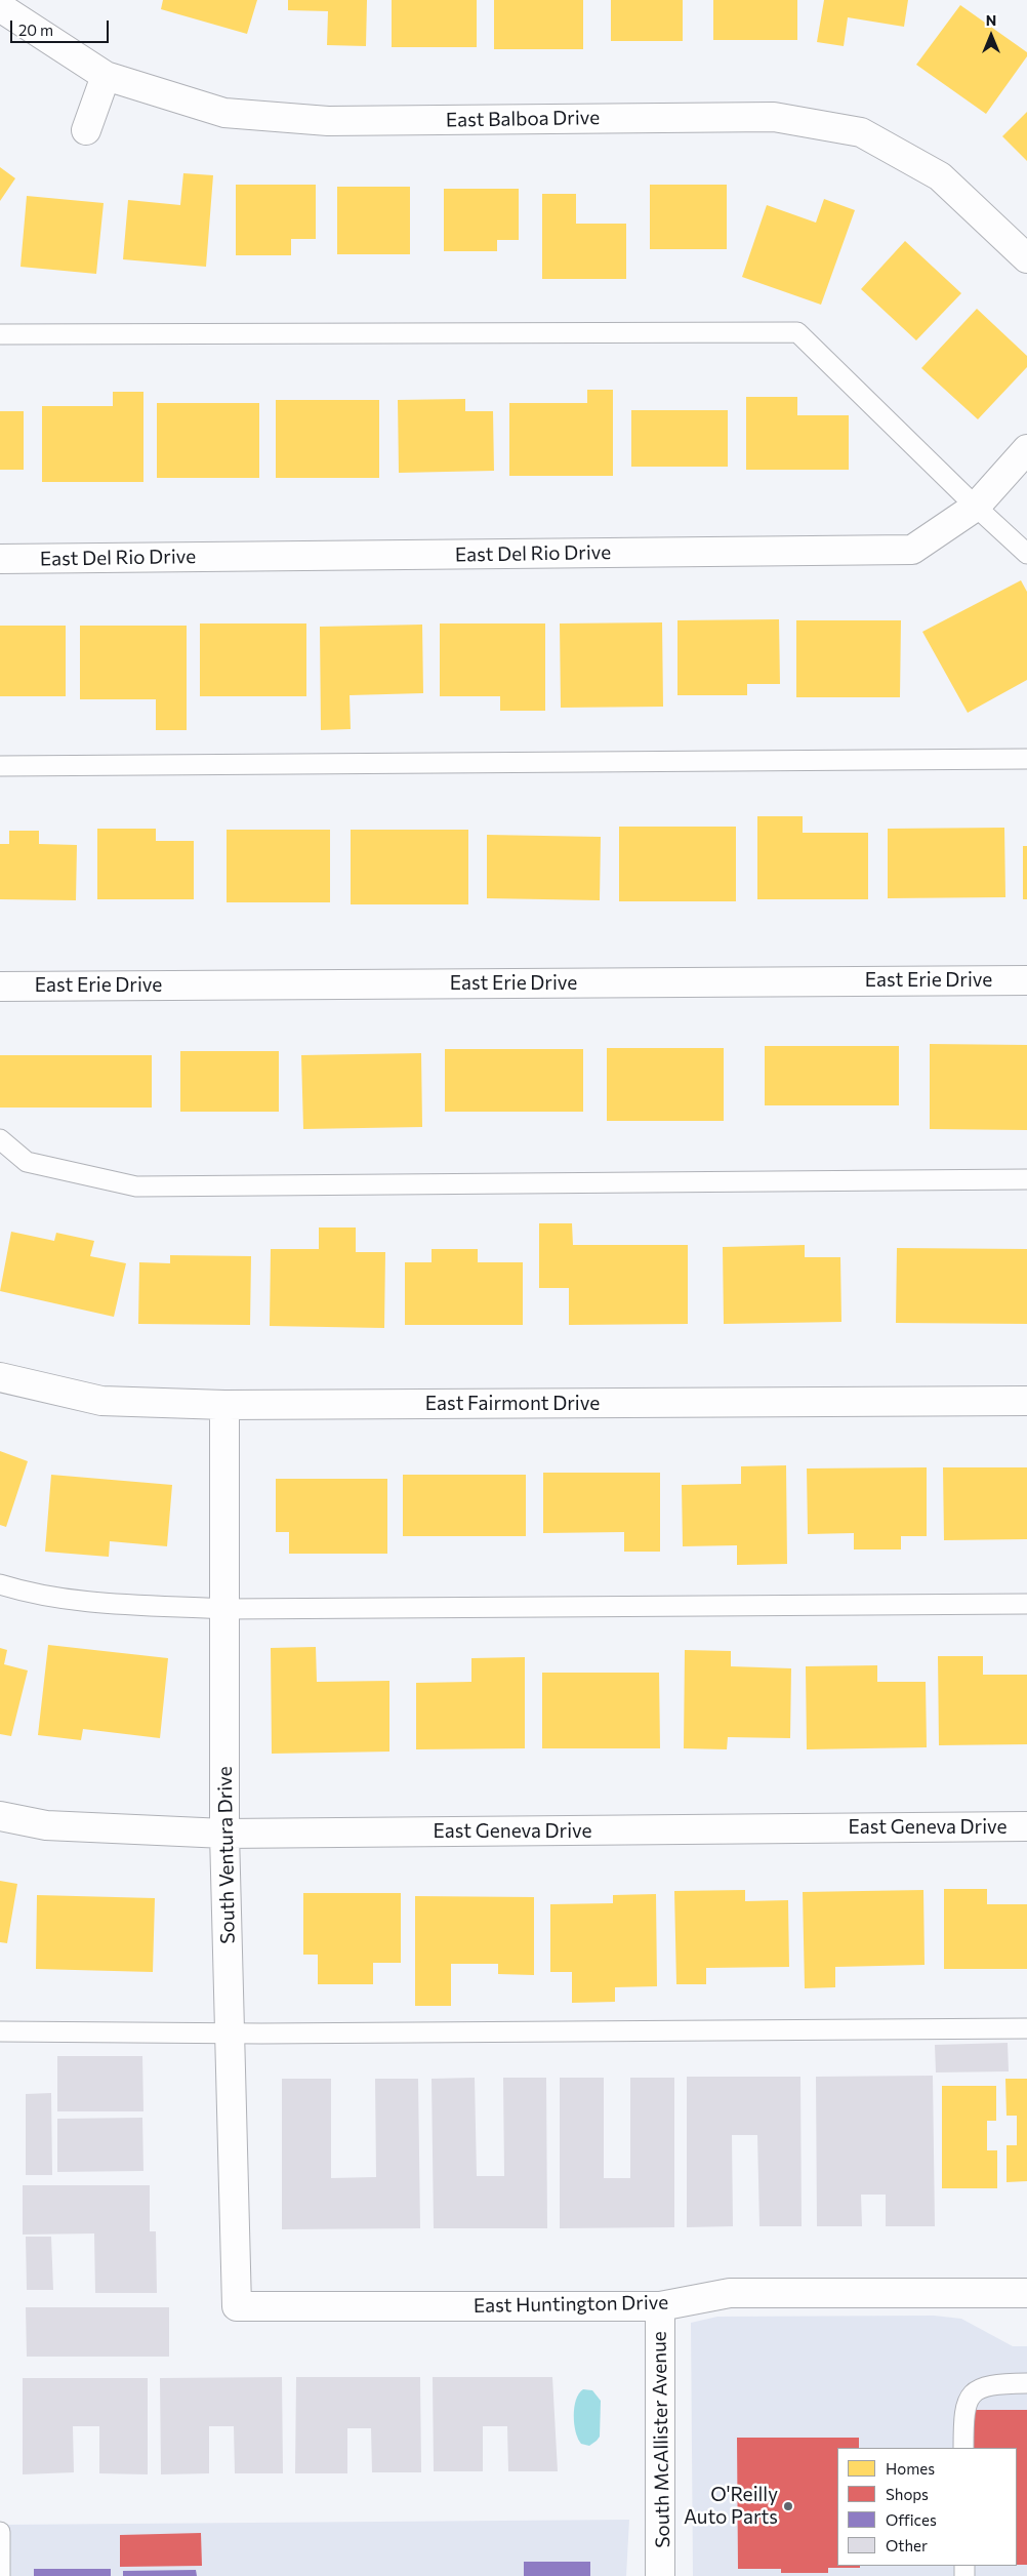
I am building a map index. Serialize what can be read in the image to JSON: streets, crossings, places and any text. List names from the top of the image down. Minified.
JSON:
{"streets":{"street":["East Balboa Drive","East Del Rio Drive","East Erie Drive","East Fairmont Drive","East Geneva Drive","South Ventura Drive","East Huntington Drive","South McAllister Avenue"]},"crossings":[["East Fairmont Drive","South Ventura Drive"],["East Geneva Drive","South Ventura Drive"],["South Ventura Drive","East Huntington Drive"],["East Huntington Drive","South McAllister Avenue"]],"places":["O'Reilly Auto Parts"],"legend":["Homes","Shops","Offices","Other"],"scale_bar":"20 m","north":"top"}
